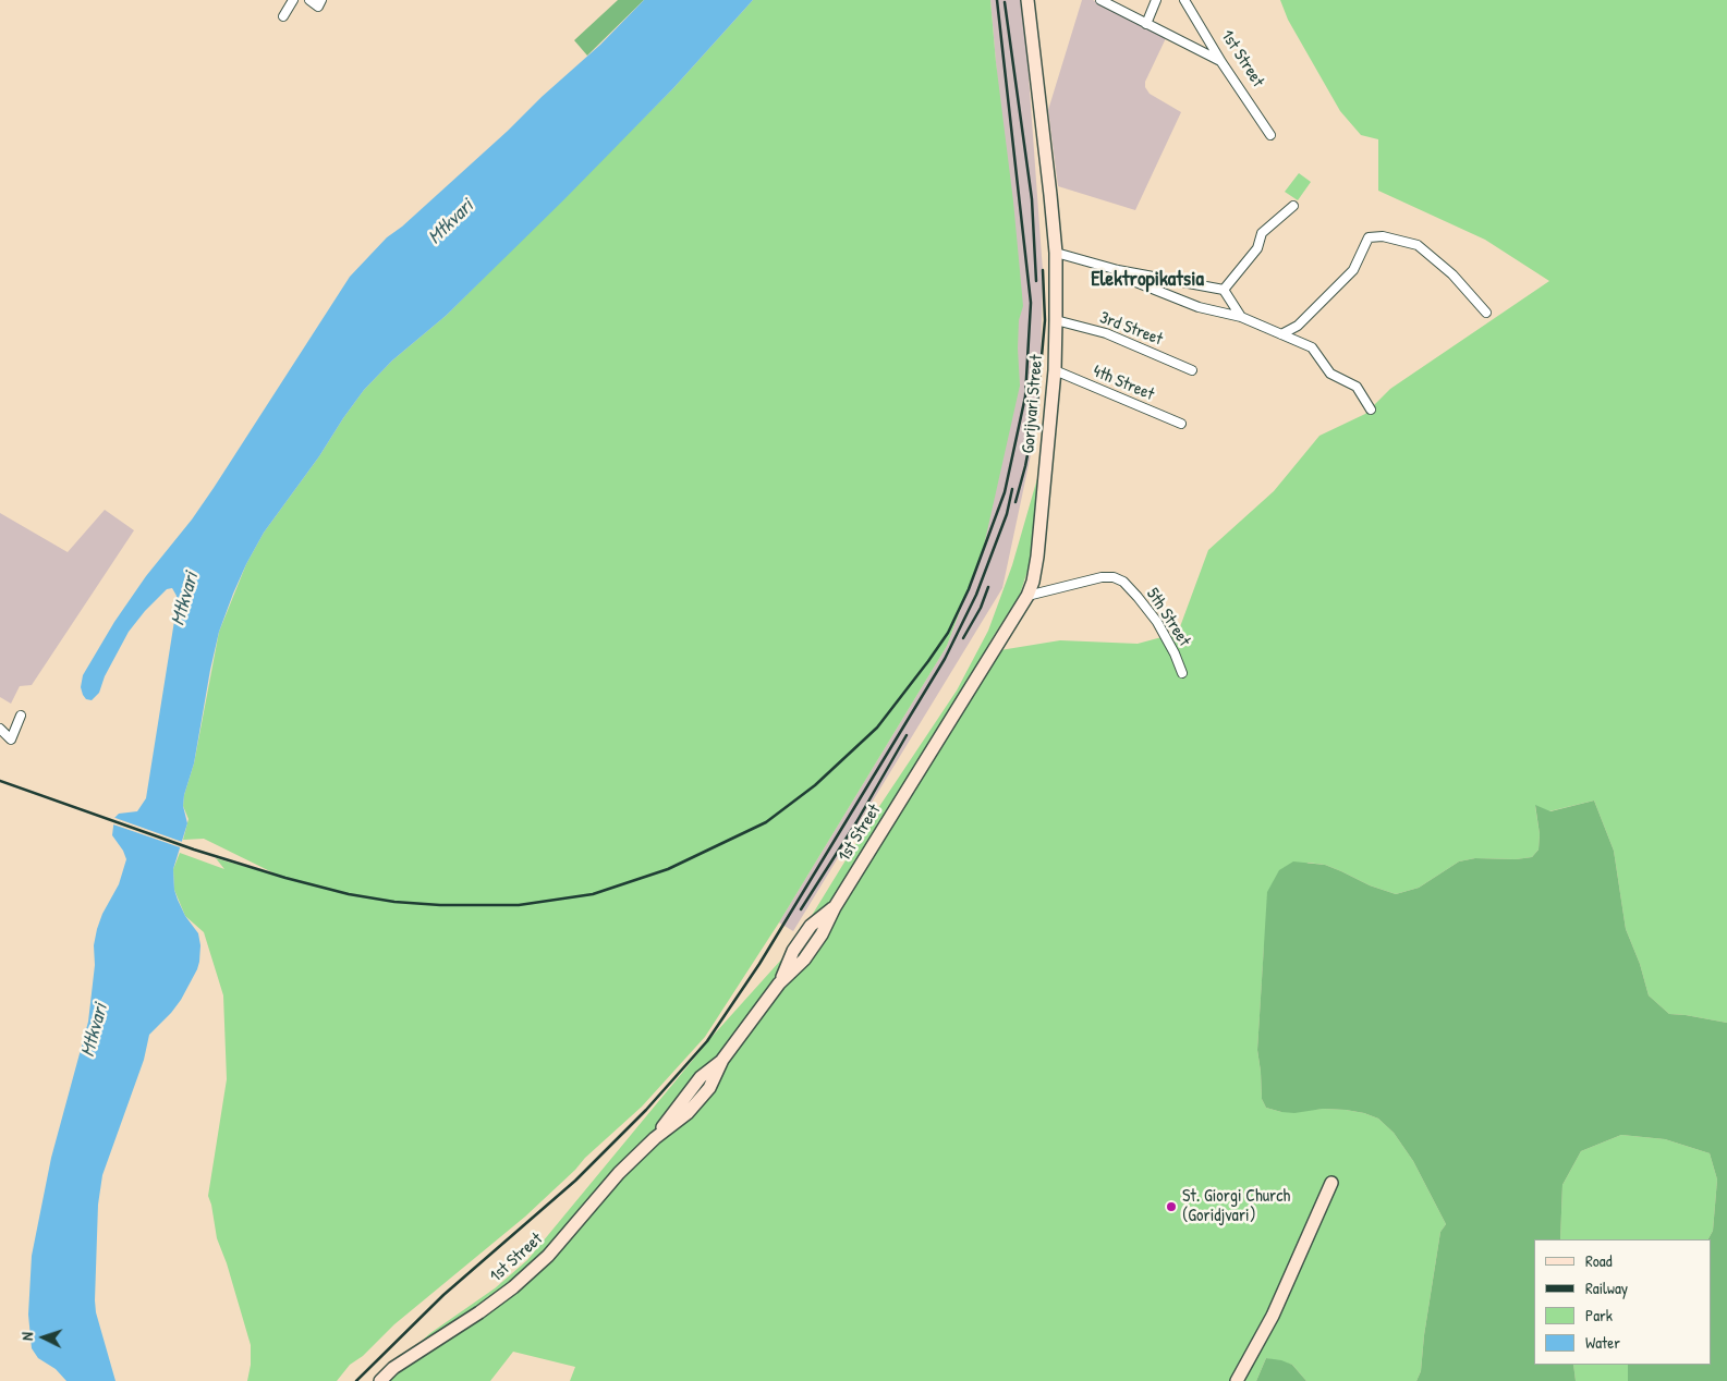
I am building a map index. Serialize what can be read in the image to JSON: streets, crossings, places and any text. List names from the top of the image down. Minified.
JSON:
{"streets":{"main road":["1st Street","Gorijvari Street"],"street":["3rd Street","4th Street","5th Street"]},"crossings":[["1st Street","Gorijvari Street"],["3rd Street","Gorijvari Street"],["4th Street","Gorijvari Street"],["Gorijvari Street","5th Street"]],"districts":["Elektropikatsia"],"water":["Mtkvari"],"places":["St. Giorgi Church (Goridjvari)"],"legend":["Road","Railway","Park","Water"],"north":"left"}
